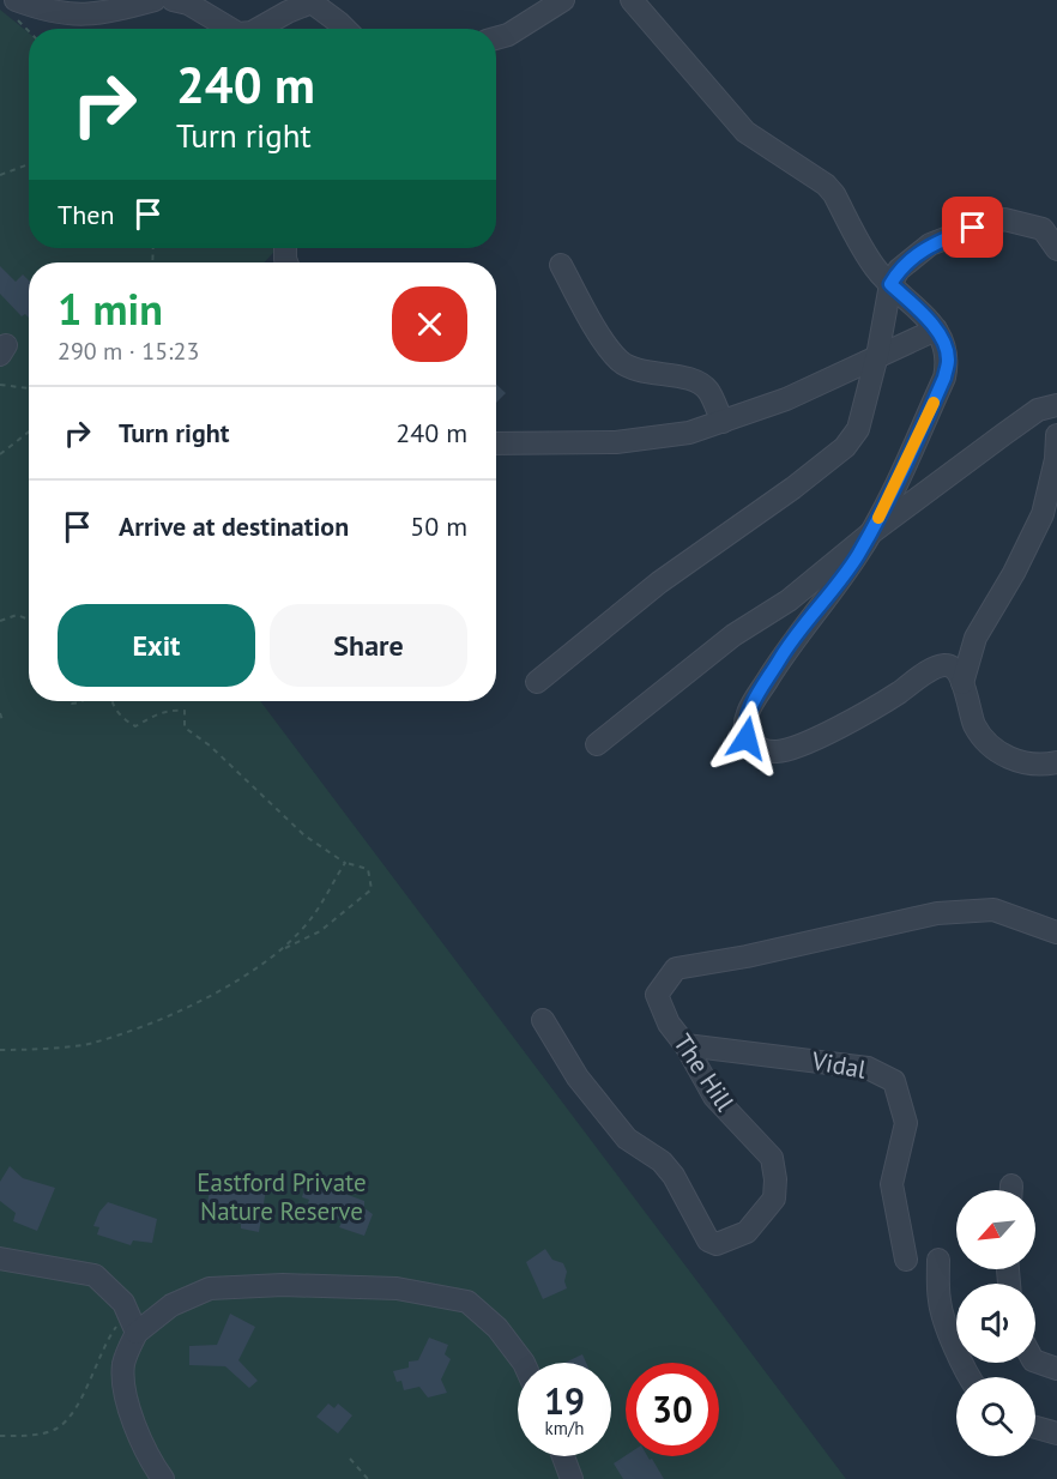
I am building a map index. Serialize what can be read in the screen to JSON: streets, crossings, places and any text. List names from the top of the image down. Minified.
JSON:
{"streets":{"street":["Vidal","The Hill"]},"crossings":[["Vidal","The Hill"]],"parks":["Eastford Private Nature Reserve"],"north":"bottom left","page":{"turn":["240 m","Turn right"],"then":"Then","heading":["1 min","290 m · 15:23"],"list":[{"name":"Turn right","value":"240 m"},{"name":"Arrive at destination","value":"50 m"}],"buttons":["Exit","Share"],"speed":"19 km/h","limit":"30"}}
